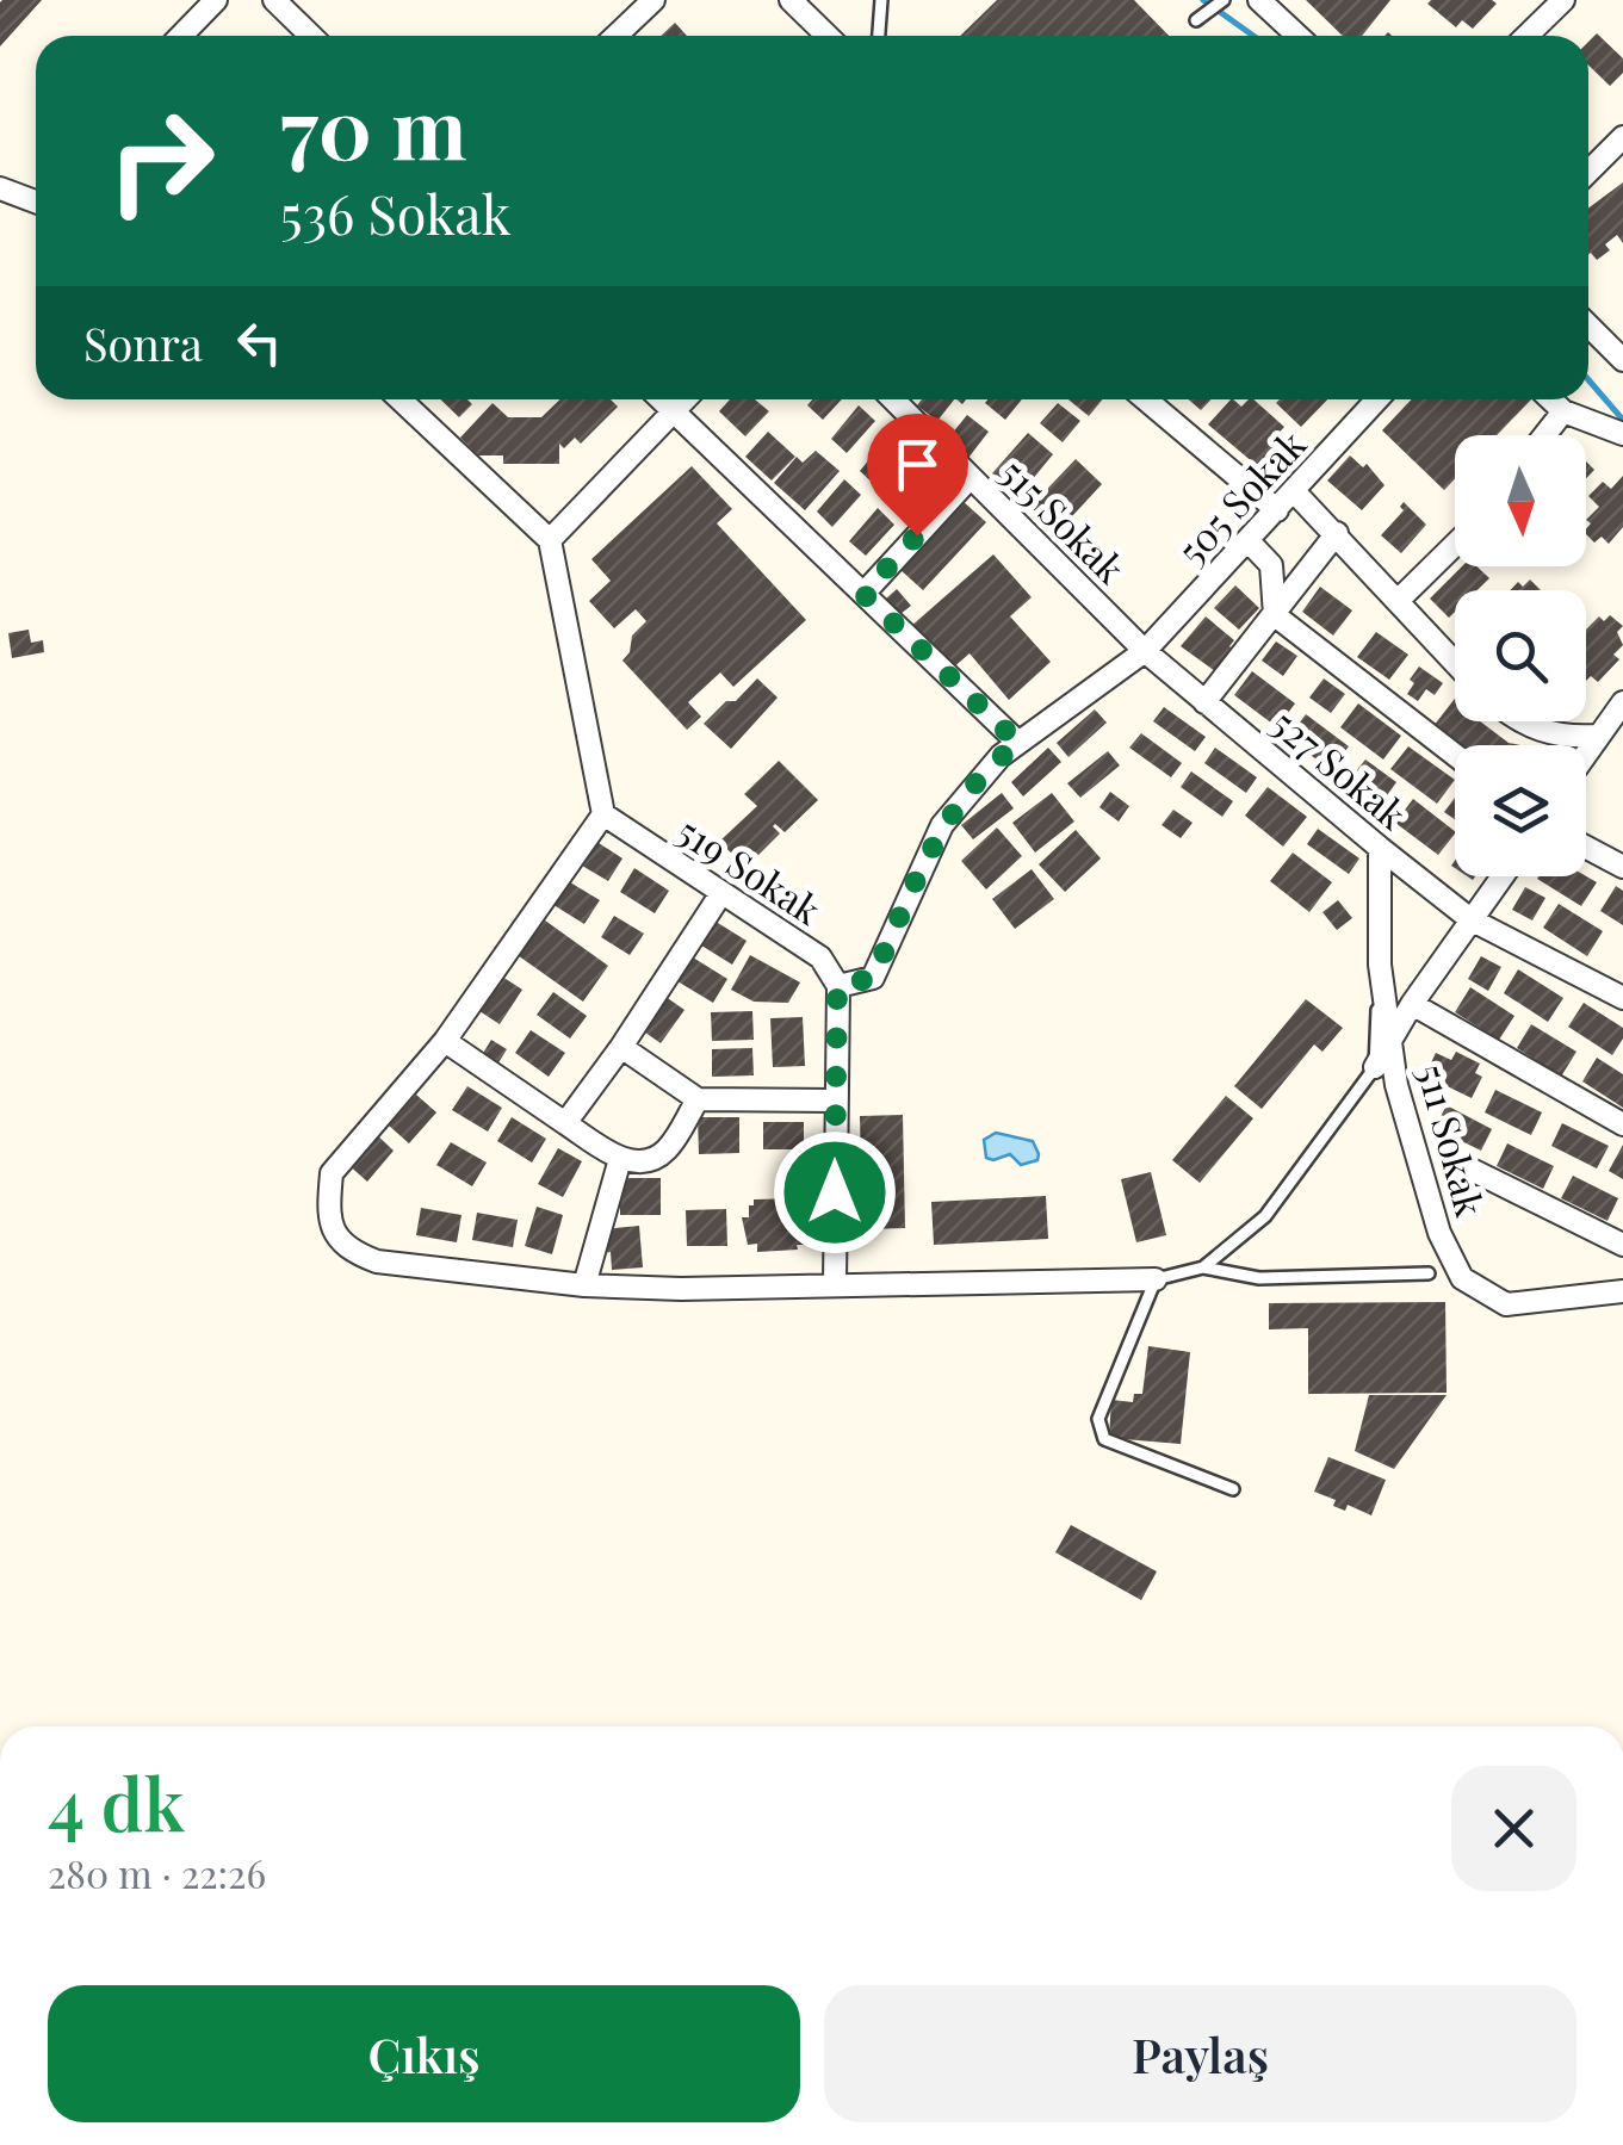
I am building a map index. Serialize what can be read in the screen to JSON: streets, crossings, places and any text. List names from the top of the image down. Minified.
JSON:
{"streets":{"street":["505 Sokak","515 Sokak","527 Sokak","519 Sokak","511 Sokak"]},"crossings":[["505 Sokak","515 Sokak"],["505 Sokak","527 Sokak"],["505 Sokak","519 Sokak"],["515 Sokak","527 Sokak"],["527 Sokak","511 Sokak"]],"north":"bottom","page":{"turn":["70 m","536 Sokak"],"then":"Sonra","heading":["4 dk","280 m · 22:26"],"buttons":["Çıkış","Paylaş"]}}
